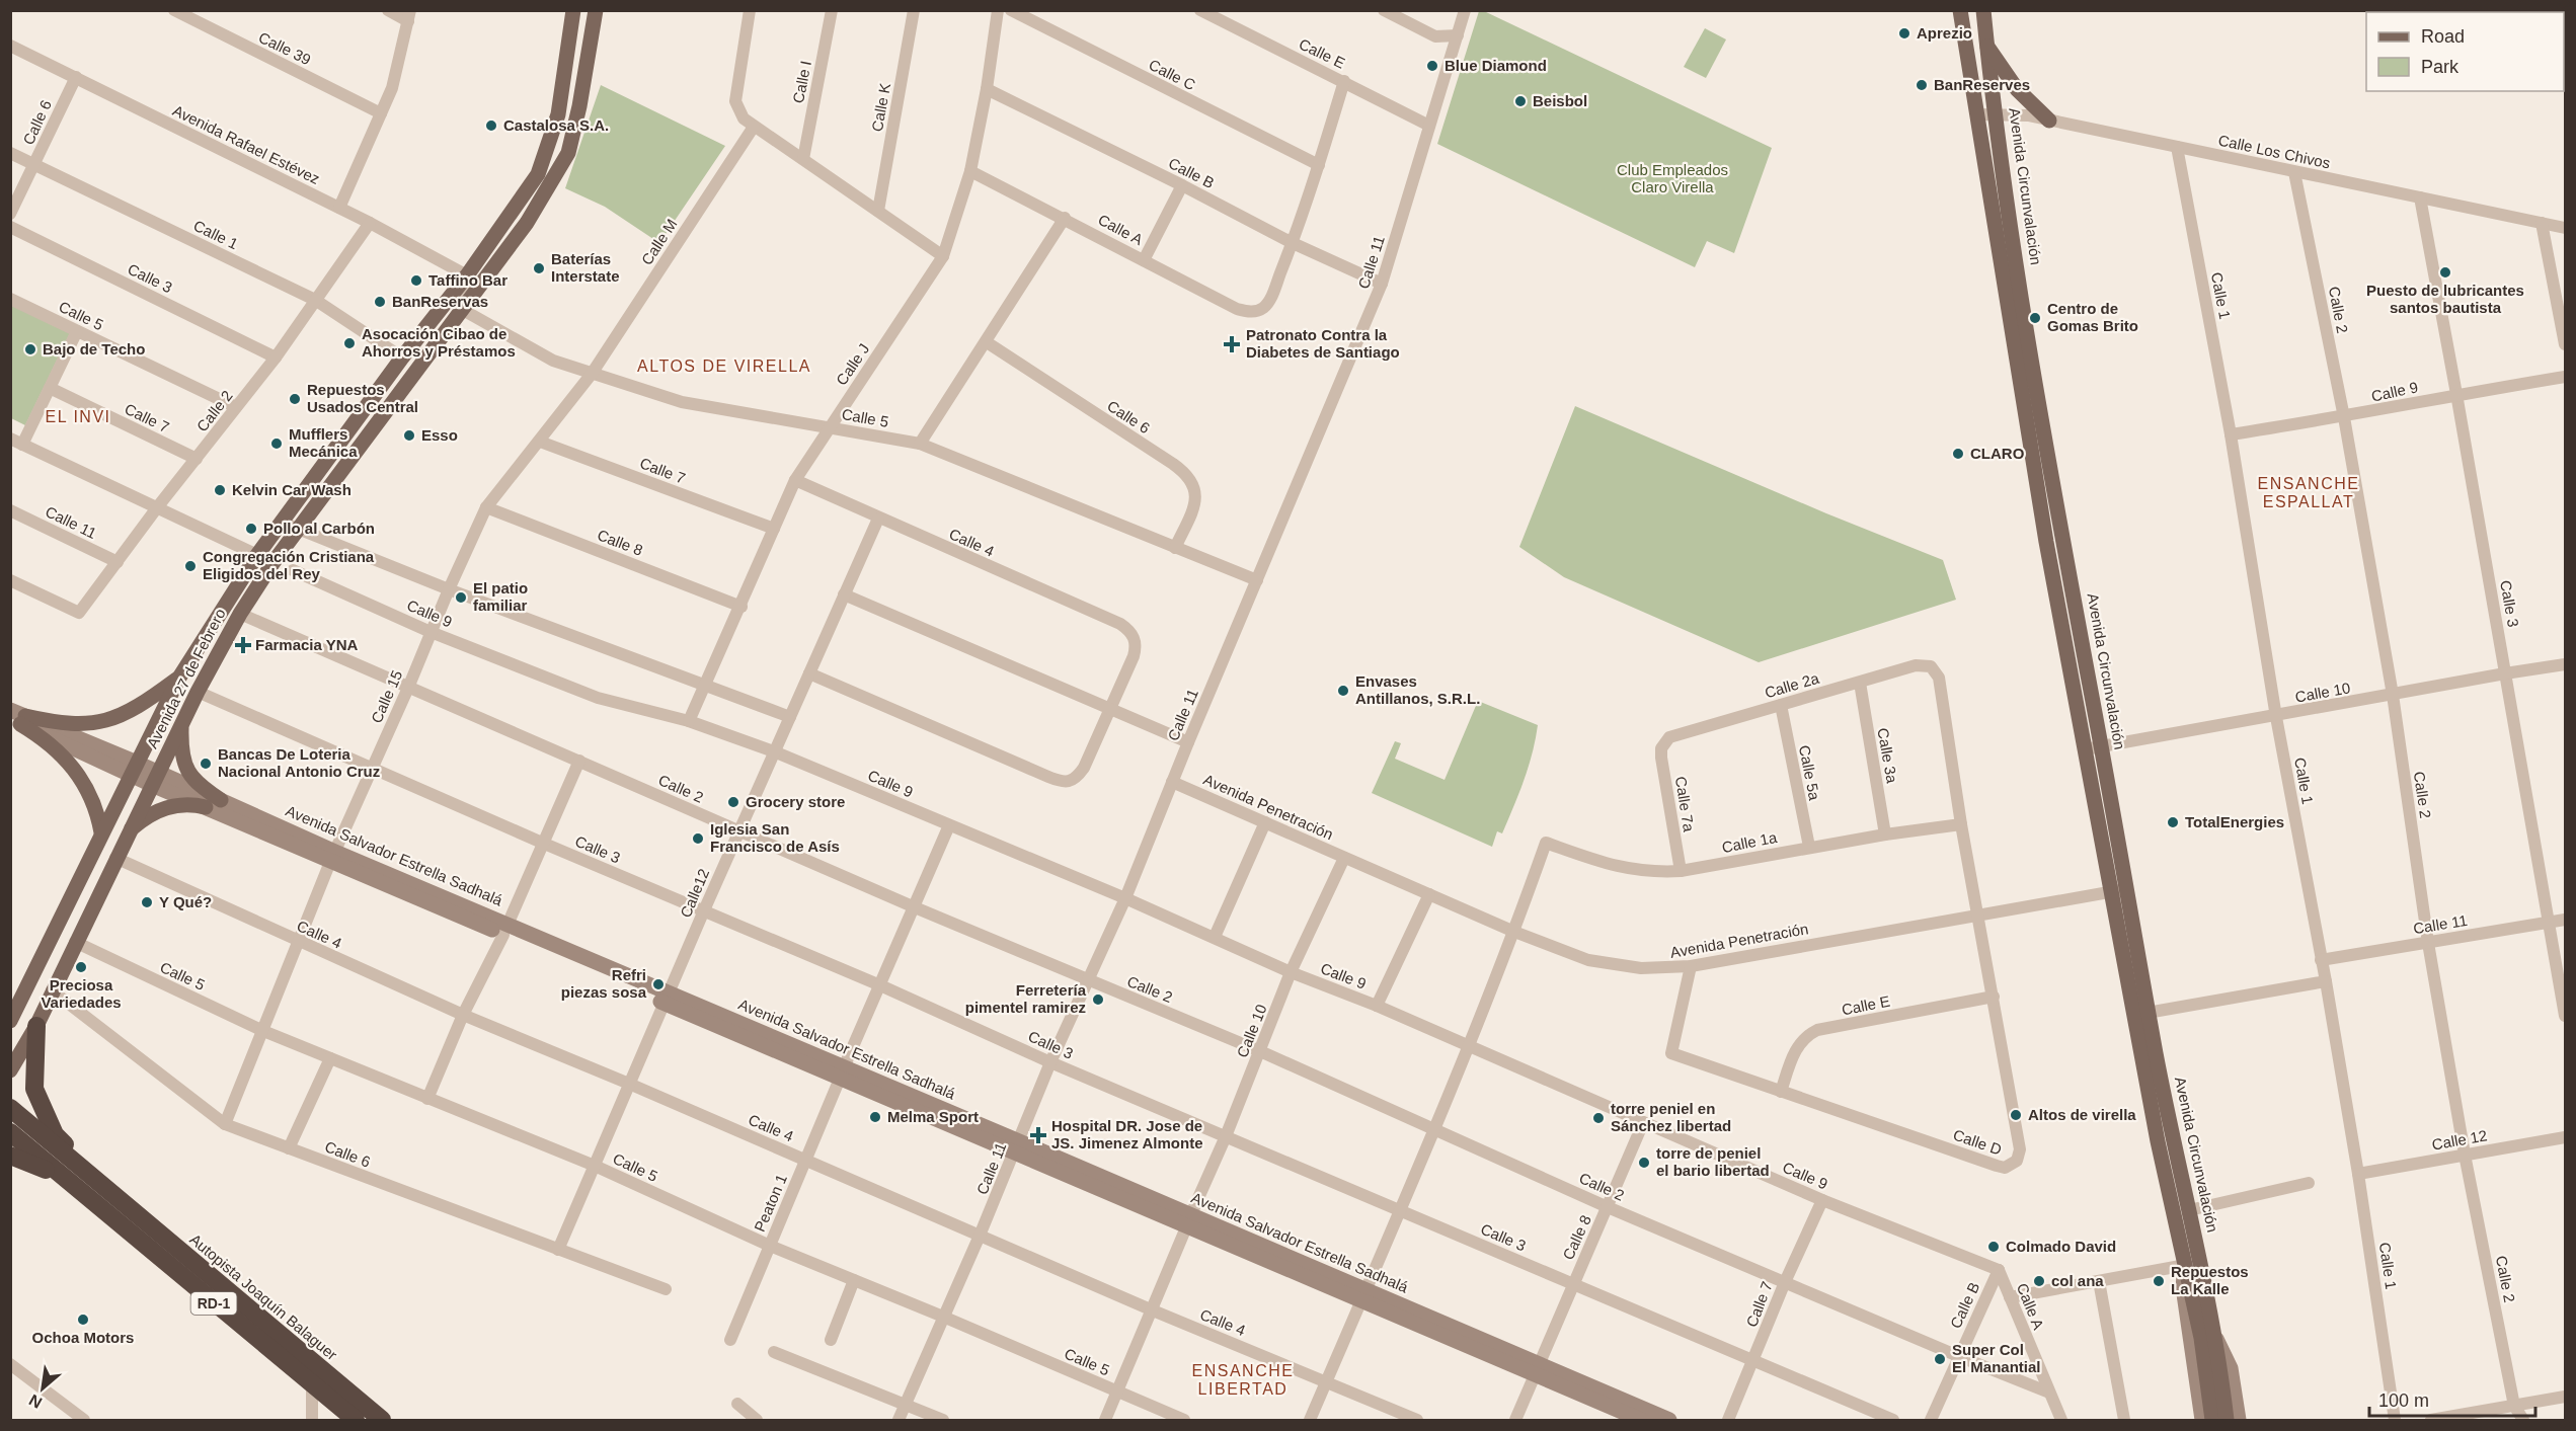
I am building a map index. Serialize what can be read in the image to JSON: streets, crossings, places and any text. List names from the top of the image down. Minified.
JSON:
{"streets":{"highway":["Autopista Joaquín Balaguer","RD-1"],"main road":["Avenida Circunvalación","Avenida 27 de Febrero","Avenida Salvador Estrella Sadhalá"],"street":["Calle 39","Calle E","Calle C","Calle I","Calle K","Calle 6","Avenida Rafael Estévez","Calle Los Chivos","Calle B","Calle A","Calle 1","Calle M","Calle 11","Calle 3","Calle 2","Calle 5","Calle J","Calle 9","Calle 7","Calle 8","Calle 4","Calle 2a","Calle 10","Calle 15","Calle 3a","Calle 5a","Calle 7a","Avenida Penetración","Calle 1a","Calle12","Calle 12","Calle D","Peaton 1"]},"crossings":[["Calle E","Calle 11"],["Calle E","Calle D"],["Calle 6","Avenida Rafael Estévez"],["Calle 6","Calle 1"],["Calle 6","Calle 5"],["Calle 6","Avenida 27 de Febrero"],["Calle 6","Calle 15"],["Calle 6","Calle12"],["Avenida Rafael Estévez","Calle 2"],["Avenida Rafael Estévez","Avenida 27 de Febrero"],["Calle Los Chivos","Avenida Circunvalación"],["Calle Los Chivos","Calle 1"],["Calle Los Chivos","Calle 3"],["Calle Los Chivos","Calle 2"],["Calle B","Calle A"],["Calle B","Calle 11"],["Calle B","Calle 2"],["Calle B","Calle J"],["Calle B","Calle 9"],["Avenida Circunvalación","Calle 10"],["Avenida Circunvalación","Avenida Penetración"],["Calle A","Calle 2"],["Calle A","Calle J"],["Calle A","Calle 9"],["Calle 1","Calle 11"],["Calle 1","Calle 2"],["Calle 1","Calle 9"],["Calle 1","Avenida 27 de Febrero"],["Calle 1","Calle 10"],["Calle 1","Calle 12"],["Calle M","Calle 5"],["Calle M","Calle 15"],["Calle 11","Calle 3"],["Calle 11","Calle 2"],["Calle 11","Calle 5"],["Calle 11","Calle 9"],["Calle 11","Calle 4"],["Calle 11","Avenida Penetración"],["Calle 11","Avenida Salvador Estrella Sadhalá"],["Calle 3","Calle 2"],["Calle 3","Calle 9"],["Calle 3","Calle 7"],["Calle 3","Calle 8"],["Calle 3","Avenida 27 de Febrero"],["Calle 3","Calle 10"],["Calle 3","Calle 15"],["Calle 3","Calle12"],["Calle 3","Peaton 1"],["Calle 2","Calle 5"],["Calle 2","Calle 9"],["Calle 2","Calle 7"],["Calle 2","Calle 8"],["Calle 2","Avenida 27 de Febrero"],["Calle 2","Calle 10"],["Calle 2","Calle 15"],["Calle 2","Calle12"],["Calle 2","Calle 12"],["Calle 2","Peaton 1"],["Calle 5","Calle J"],["Calle 5","Avenida 27 de Febrero"],["Calle 5","Calle 10"],["Calle 5","Calle 15"],["Calle 5","Calle12"],["Calle 5","Peaton 1"],["Calle J","Calle 9"],["Calle J","Calle 7"],["Calle J","Calle 8"],["Calle J","Calle 4"],["Calle 9","Calle 7"],["Calle 9","Calle 8"],["Calle 9","Avenida 27 de Febrero"],["Calle 9","Calle 10"],["Calle 9","Calle 15"],["Calle 9","Calle12"],["Calle 9","Peaton 1"],["Calle 7","Calle 15"],["Calle 8","Calle 15"],["Calle 8","Avenida Salvador Estrella Sadhalá"],["Calle 4","Avenida 27 de Febrero"],["Calle 4","Calle 10"],["Calle 4","Calle 15"],["Calle 4","Calle12"],["Calle 4","Peaton 1"],["Avenida 27 de Febrero","Avenida Salvador Estrella Sadhalá"],["Calle 2a","Calle 3a"],["Calle 2a","Calle 5a"],["Calle 2a","Calle 7a"],["Calle 2a","Calle D"],["Calle 10","Avenida Penetración"],["Calle 10","Avenida Salvador Estrella Sadhalá"],["Calle 15","Avenida Salvador Estrella Sadhalá"],["Calle 3a","Calle 1a"],["Calle 5a","Calle 1a"],["Calle 7a","Calle 1a"],["Avenida Penetración","Calle 1a"],["Avenida Penetración","Calle D"],["Calle 1a","Calle D"],["Avenida Salvador Estrella Sadhalá","Calle12"],["Avenida Salvador Estrella Sadhalá","Peaton 1"]],"districts":["ALTOS DE VIRELLA","EL INVI","ENSANCHE ESPALLAT","ENSANCHE LIBERTAD"],"parks":["Club Empleados Claro Virella"],"places":{"other":["Aprezio","Blue Diamond","BanReserves","Beisbol","Castalosa S.A.","Baterías Interstate","Puesto de lubricantes santos bautista","Taffino Bar","BanReservas","Centro de Gomas Brito","Asocación Cibao de Ahorros y Préstamos","Bajo de Techo","Repuestos Usados Central","Esso","Mufflers Mecánica","CLARO","Kelvin Car Wash","Pollo al Carbón","Congregación Cristiana Eligidos del Rey","El patio familiar","Envases Antillanos, S.R.L.","Bancas De Loteria Nacional Antonio Cruz","Grocery store","TotalEnergies","Iglesia San Francisco de Asís","Y Qué?","Preciosa Variedades","Refri piezas sosa","Ferretería pimentel ramirez","Altos de virella","Melma Sport","torre peniel en Sánchez libertad","torre de peniel el bario libertad","Colmado David","col ana","Repuestos La Kalle","Ochoa Motors","Super Col El Manantial"],"health":["Patronato Contra la Diabetes de Santiago","Farmacia YNA","Hospital DR. Jose de JS. Jimenez Almonte"]},"legend":["Road","Park"],"scale_bar":"100 m","north":"bottom left"}
